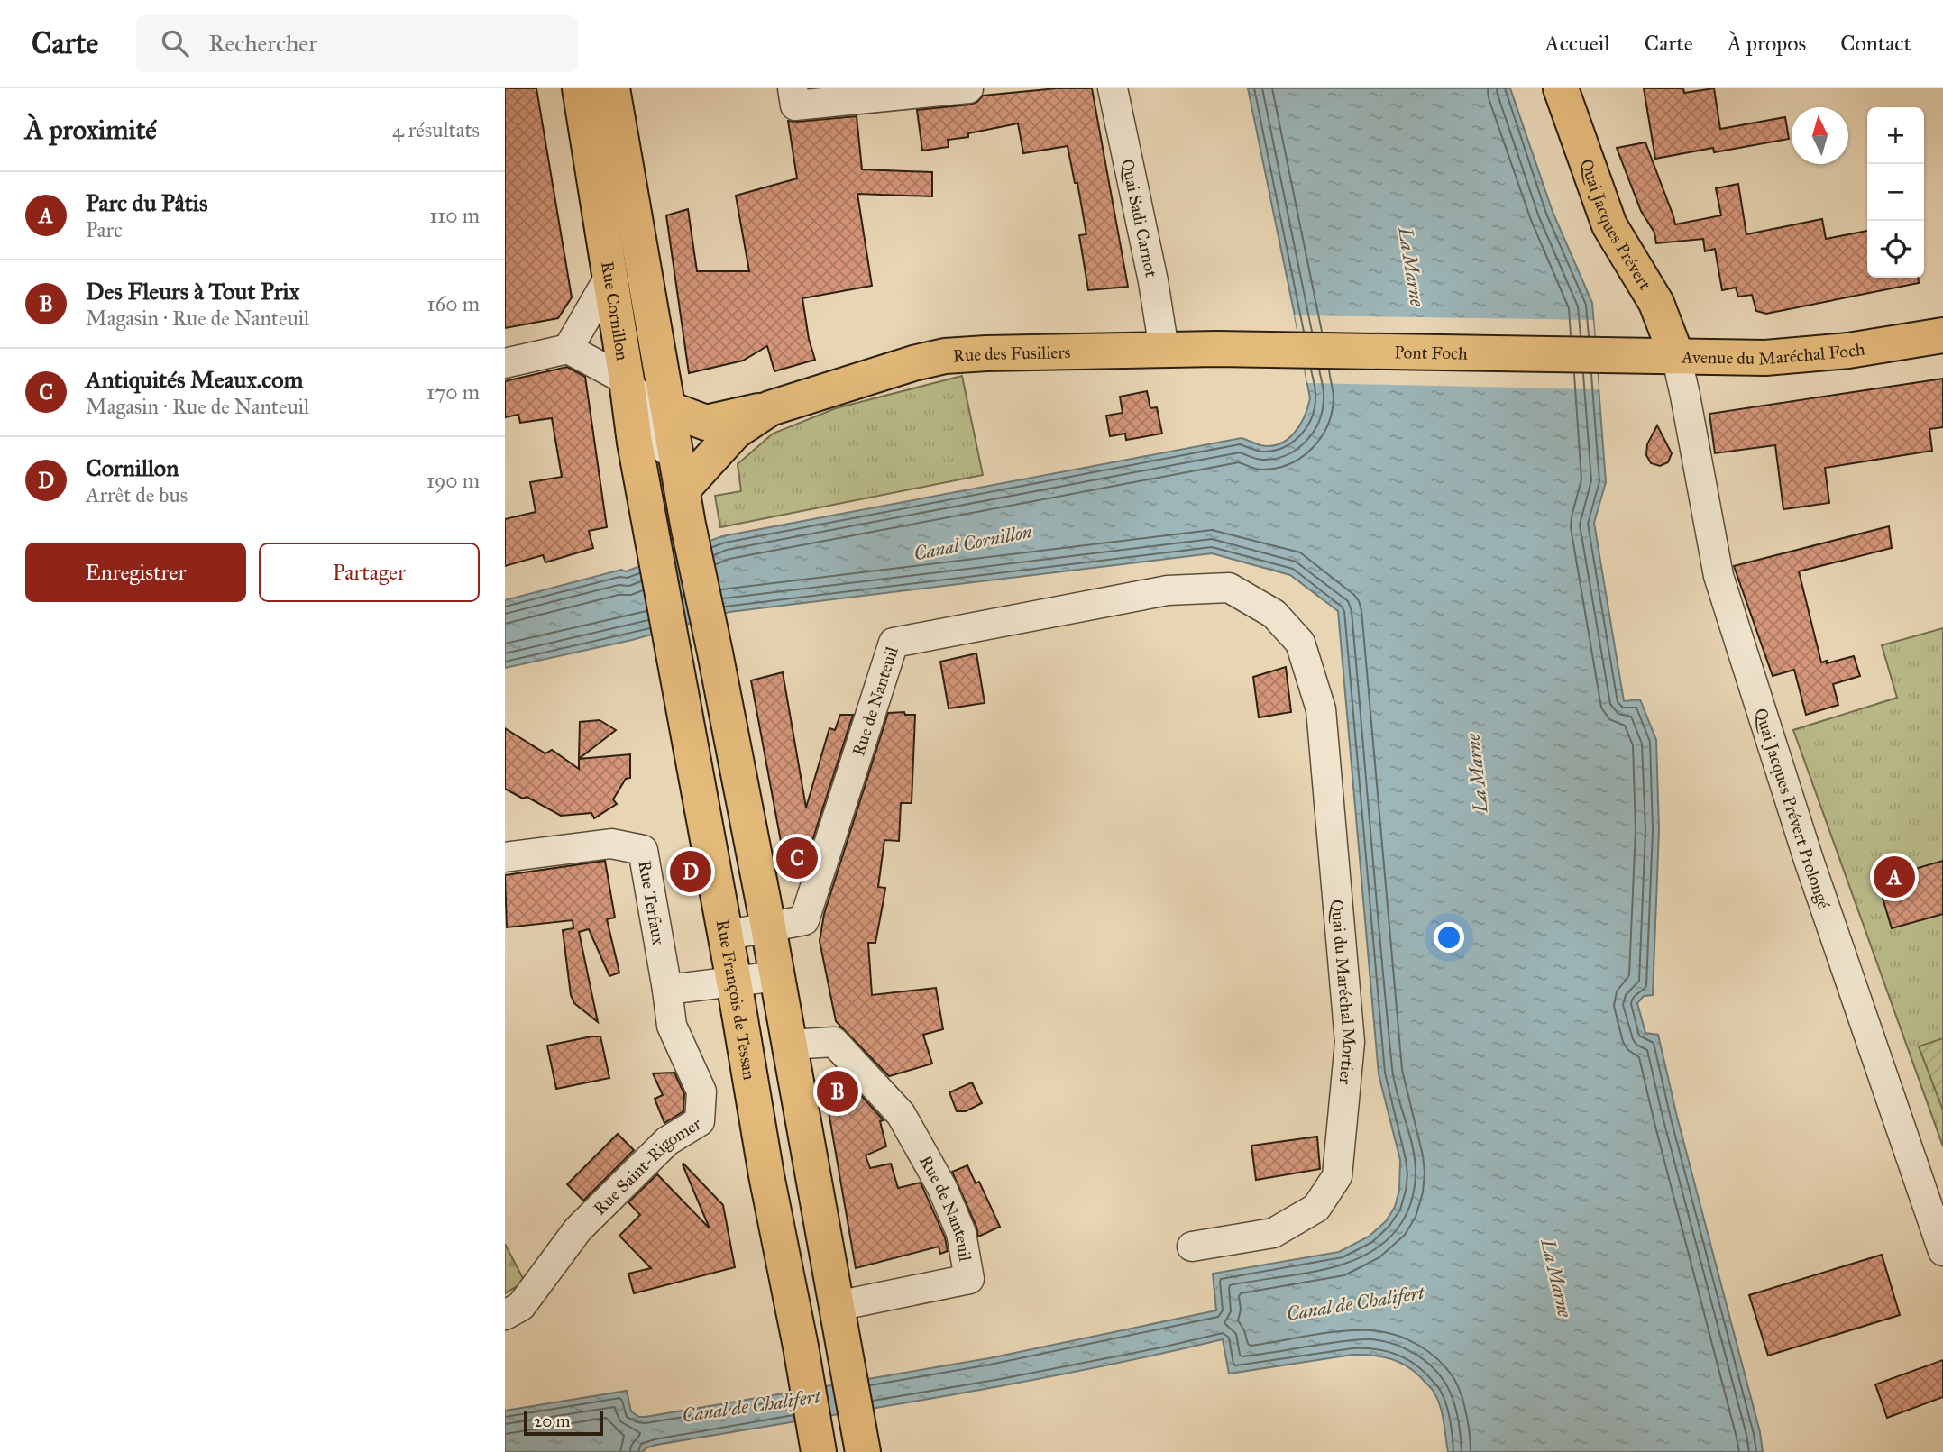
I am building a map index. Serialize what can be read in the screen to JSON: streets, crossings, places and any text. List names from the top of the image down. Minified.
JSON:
{"streets":{"main road":["Quai Jacques Prévert","Rue Cornillon","Avenue du Maréchal Foch","Pont Foch","Rue des Fusiliers","Rue François de Tessan"],"street":["Quai Sadi Carnot","Rue de Nanteuil","Quai Jacques Prévert Prolongé","Rue Terfaux","Quai du Maréchal Mortier","Rue Saint-Rigomer"]},"crossings":[["Quai Sadi Carnot","Rue des Fusiliers"],["Quai Jacques Prévert","Avenue du Maréchal Foch"],["Quai Jacques Prévert","Quai Jacques Prévert Prolongé"],["Rue Cornillon","Rue des Fusiliers"],["Rue Cornillon","Rue de Nanteuil"],["Rue Cornillon","Rue François de Tessan"],["Avenue du Maréchal Foch","Pont Foch"],["Avenue du Maréchal Foch","Quai Jacques Prévert Prolongé"],["Pont Foch","Rue des Fusiliers"],["Rue de Nanteuil","Quai du Maréchal Mortier"],["Rue Terfaux","Rue Saint-Rigomer"]],"water":["La Marne","Canal Cornillon","Canal de Chalifert"],"scale_bar":"20 m","north":"top","page":{"header":"Carte","search":"Rechercher","nav":["Accueil","Carte","À propos","Contact"],"heading":["À proximité","4 résultats"],"map_buttons":["+","−"],"list":[{"mark":"A","name":"Parc du Pâtis","note":"Parc","value":"110 m"},{"mark":"B","name":"Des Fleurs à Tout Prix","note":"Magasin · Rue de Nanteuil","value":"160 m"},{"mark":"C","name":"Antiquités Meaux.com","note":"Magasin · Rue de Nanteuil","value":"170 m"},{"mark":"D","name":"Cornillon","note":"Arrêt de bus","value":"190 m"}],"buttons":["Enregistrer","Partager"],"pins":["C","D","A","B"],"scale":"20 m"}}
